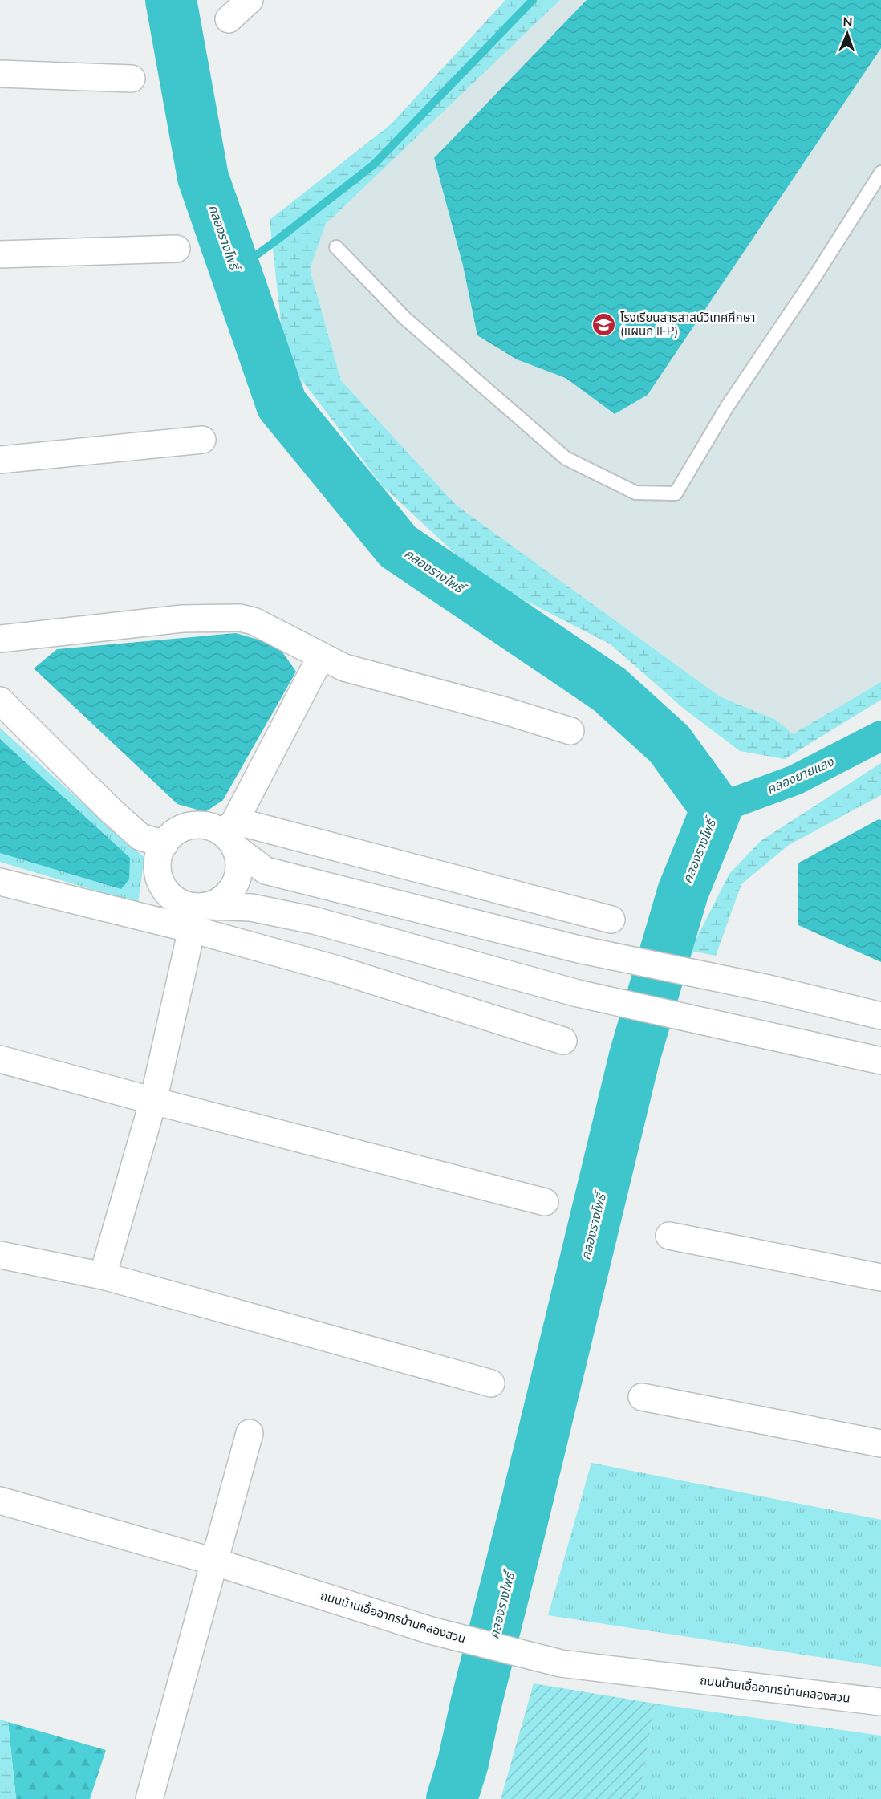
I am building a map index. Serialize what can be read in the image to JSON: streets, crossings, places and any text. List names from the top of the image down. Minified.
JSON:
{"streets":{"street":["ถนนบ้านเอื้ออาทรบ้านคลองสวน"]},"water":["คลองรางโพธิ์","คลองยายแสง"],"places":{"school or university":["โรงเรียนสารสาสน์วิเทศศึกษา (แผนก IEP)"]},"north":"top"}
